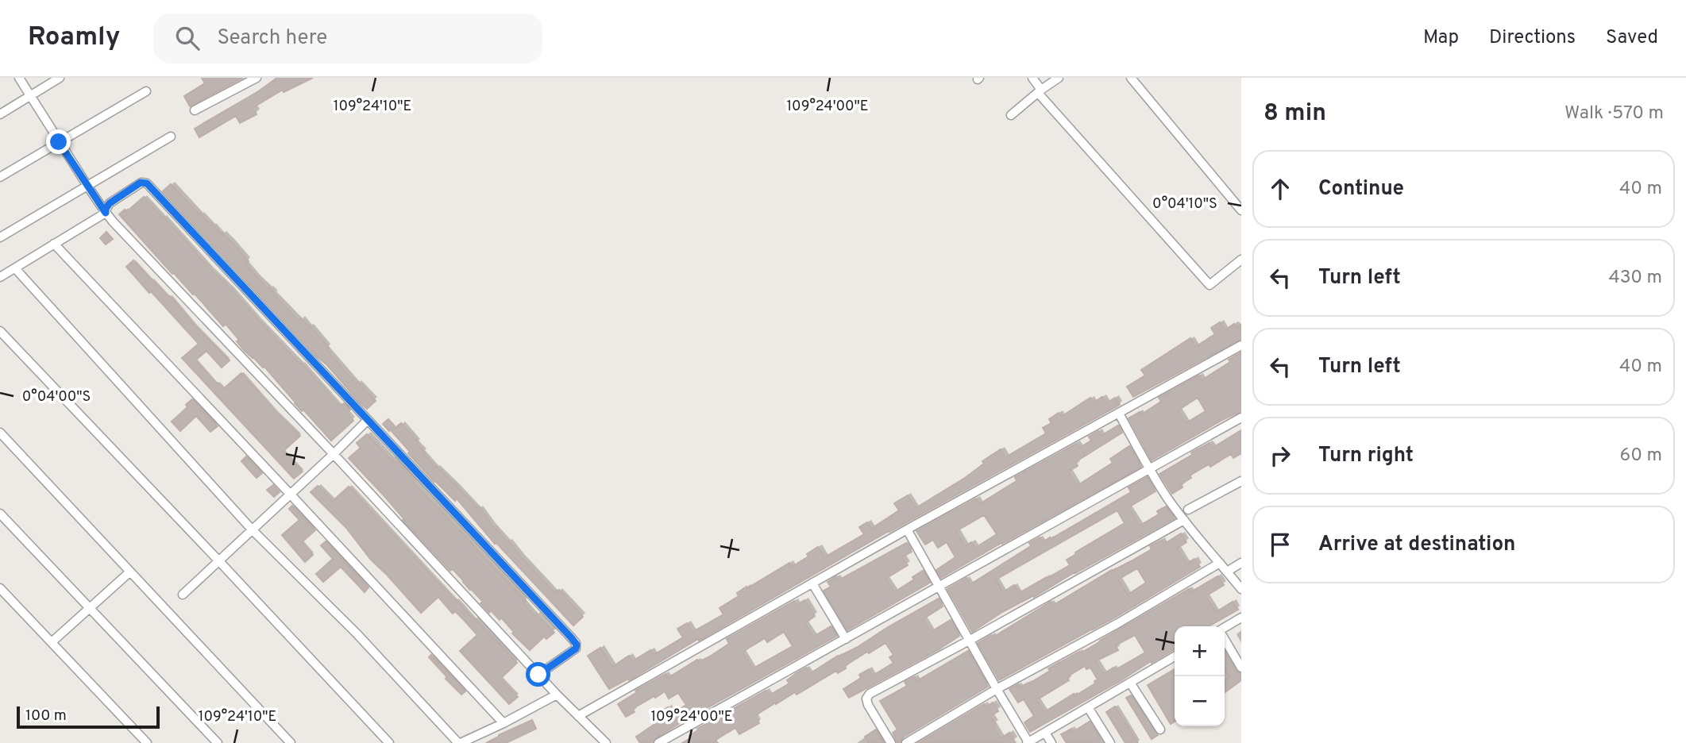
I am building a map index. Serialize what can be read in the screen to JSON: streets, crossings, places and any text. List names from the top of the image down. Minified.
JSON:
{"scale_bar":"100 m","page":{"header":"Roamly","search":"Search here","nav":["Map","Directions","Saved"],"heading":["8 min","Walk · 570 m"],"list":[["Continue","40 m"],["Turn left","430 m"],["Turn left","40 m"],["Turn right","60 m"],"Arrive at destination"],"map_buttons":["+","−"],"scale":"100 m"},"coordinates":["109°24'10\"E","109°24'00\"E","0°04'10\"S","0°04'00\"S"]}
